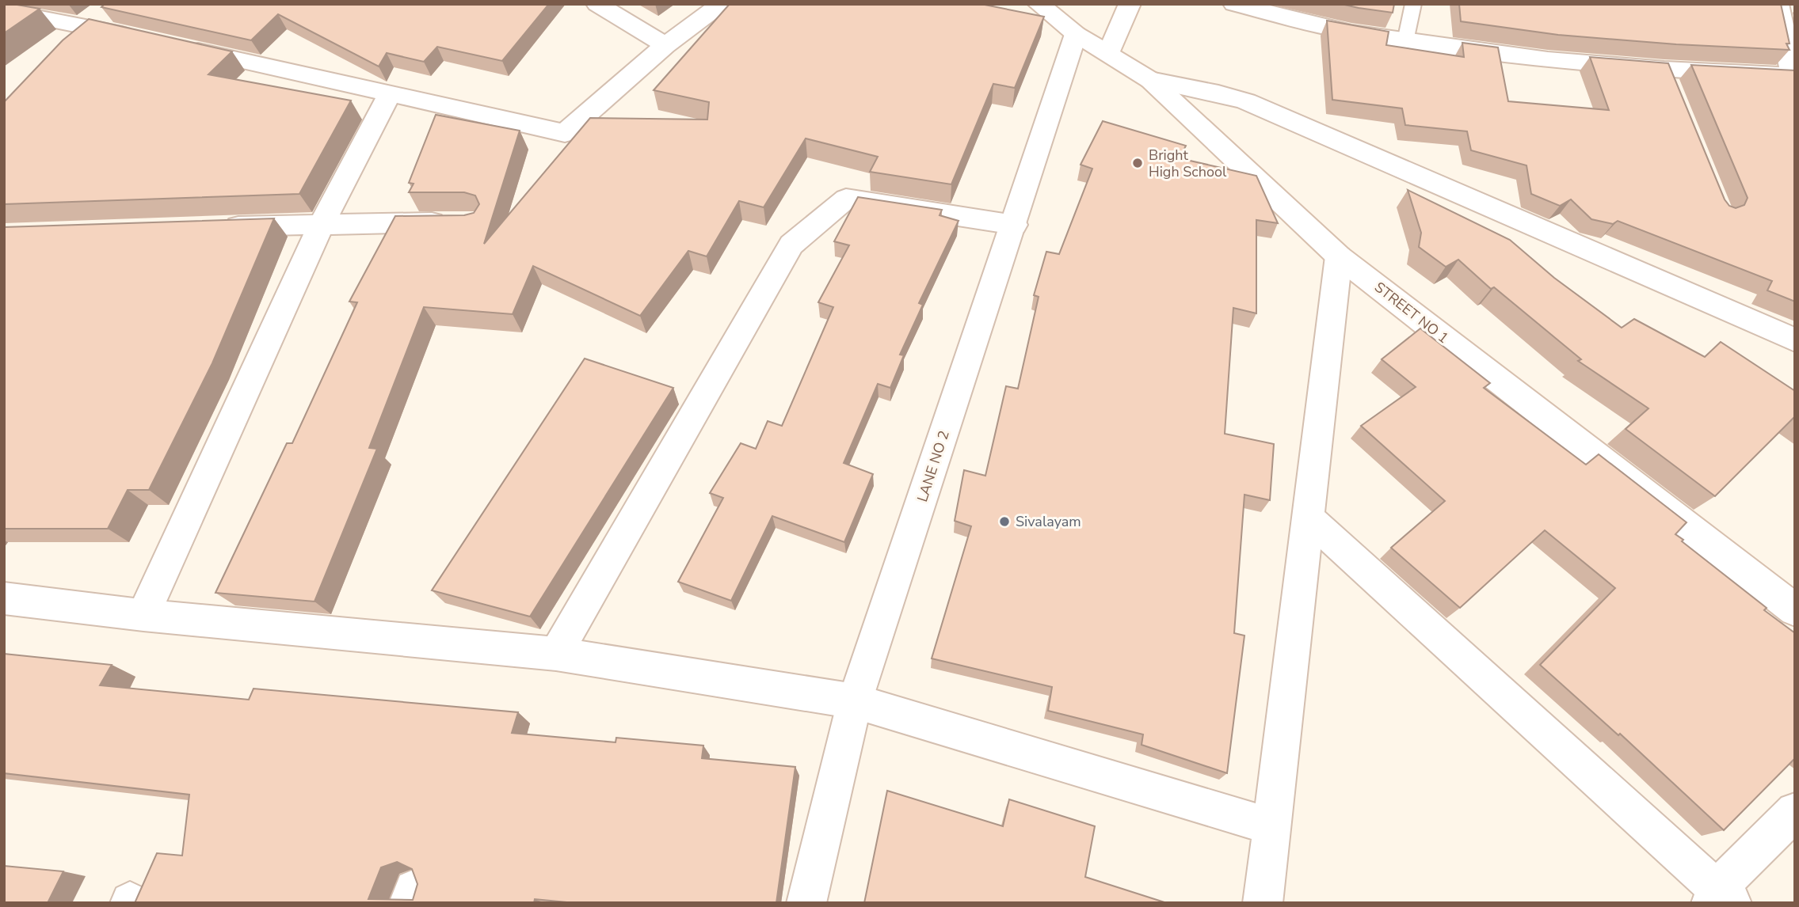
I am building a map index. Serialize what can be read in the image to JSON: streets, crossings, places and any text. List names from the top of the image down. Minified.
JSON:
{"streets":{"street":["STREET NO 1","LANE NO 2"]},"crossings":[["STREET NO 1","LANE NO 2"]],"places":["Bright High School","Sivalayam"]}
